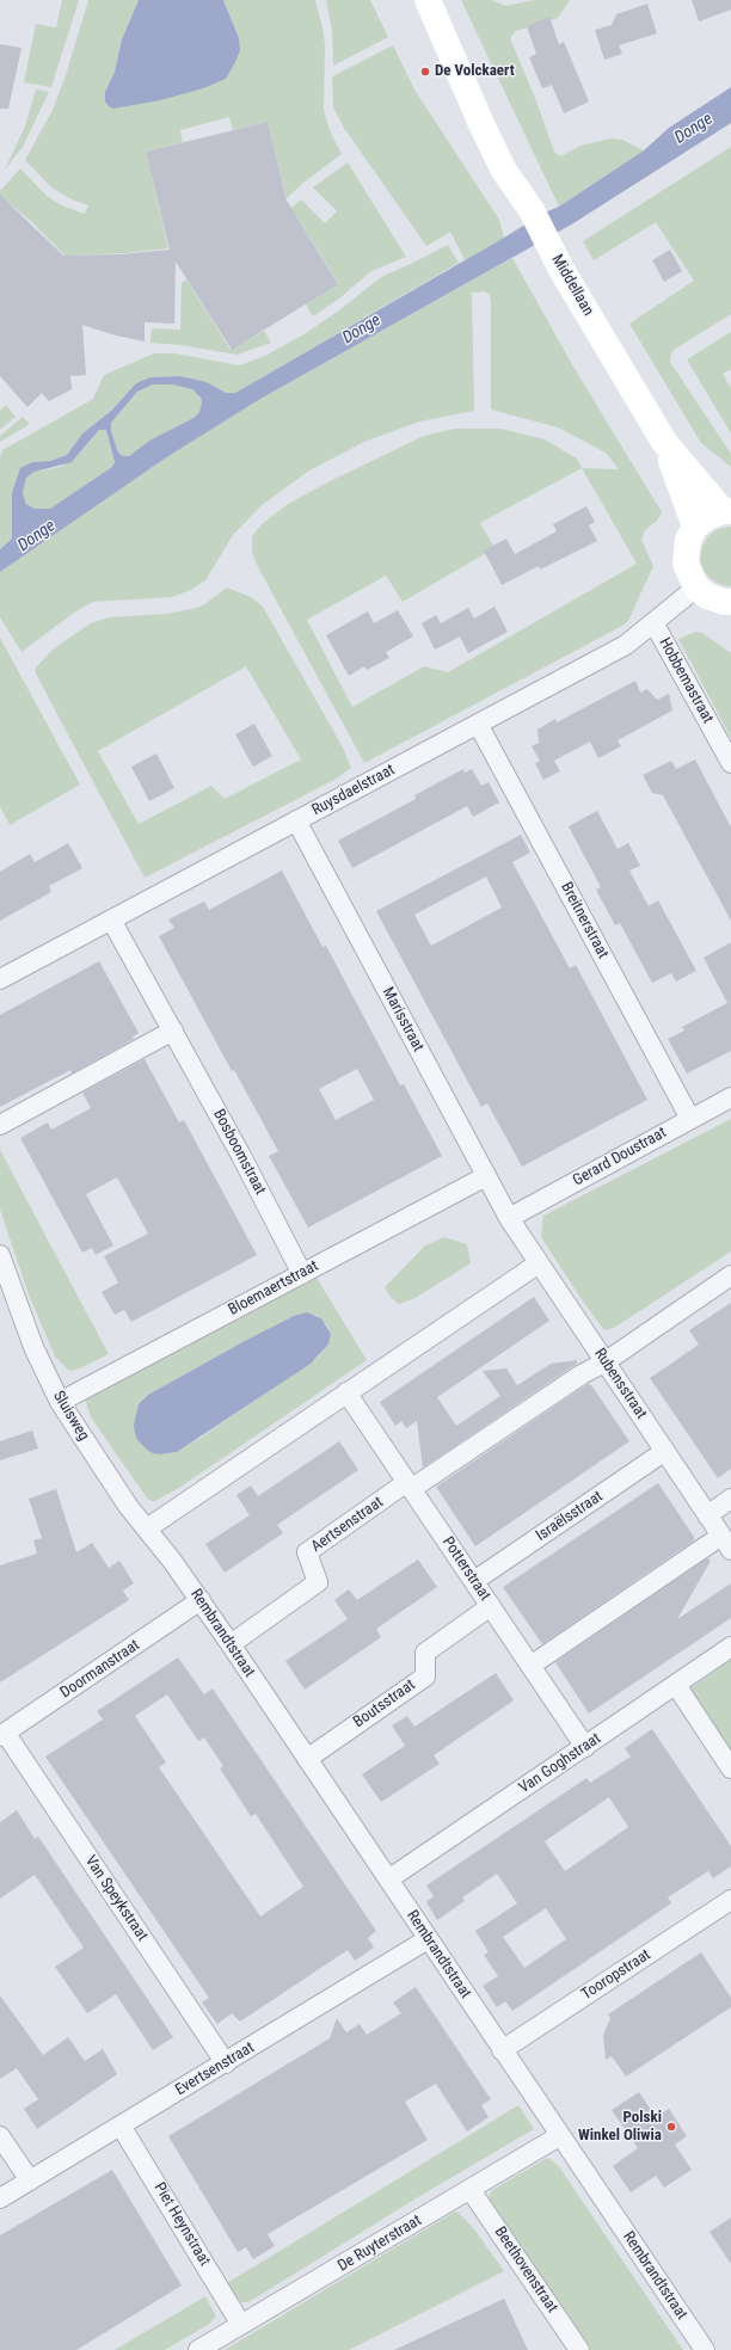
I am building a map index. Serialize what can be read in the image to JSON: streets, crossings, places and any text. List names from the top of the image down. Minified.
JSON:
{"streets":{"main road":["Middellaan"],"street":["Hobbemastraat","Ruysdaelstraat","Breitnerstraat","Marisstraat","Bosboomstraat","Gerard Doustraat","Bloemaertstraat","Rubensstraat","Sluisweg","Israëlsstraat","Aertsenstraat","Potterstraat","Rembrandtstraat","Doormanstraat","Boutsstraat","Van Goghstraat","Van Speykstraat","Tooropstraat","Evertsenstraat","Piet Heynstraat","De Ruyterstraat","Beethovenstraat"]},"crossings":[["Hobbemastraat","Ruysdaelstraat"],["Ruysdaelstraat","Breitnerstraat"],["Ruysdaelstraat","Marisstraat"],["Ruysdaelstraat","Bosboomstraat"],["Breitnerstraat","Gerard Doustraat"],["Marisstraat","Gerard Doustraat"],["Marisstraat","Bloemaertstraat"],["Marisstraat","Rubensstraat"],["Bosboomstraat","Bloemaertstraat"],["Gerard Doustraat","Rubensstraat"],["Bloemaertstraat","Sluisweg"],["Rubensstraat","Israëlsstraat"],["Sluisweg","Rembrandtstraat"],["Israëlsstraat","Potterstraat"],["Aertsenstraat","Potterstraat"],["Aertsenstraat","Rembrandtstraat"],["Potterstraat","Boutsstraat"],["Potterstraat","Van Goghstraat"],["Rembrandtstraat","Doormanstraat"],["Rembrandtstraat","Boutsstraat"],["Rembrandtstraat","Van Goghstraat"],["Rembrandtstraat","Tooropstraat"],["Rembrandtstraat","Evertsenstraat"],["Rembrandtstraat","De Ruyterstraat"],["Doormanstraat","Van Speykstraat"],["Van Speykstraat","Evertsenstraat"],["Evertsenstraat","Piet Heynstraat"],["Piet Heynstraat","De Ruyterstraat"],["De Ruyterstraat","Beethovenstraat"]],"water":["Donge"],"places":["De Volckaert","Polski Winkel Oliwia"]}
